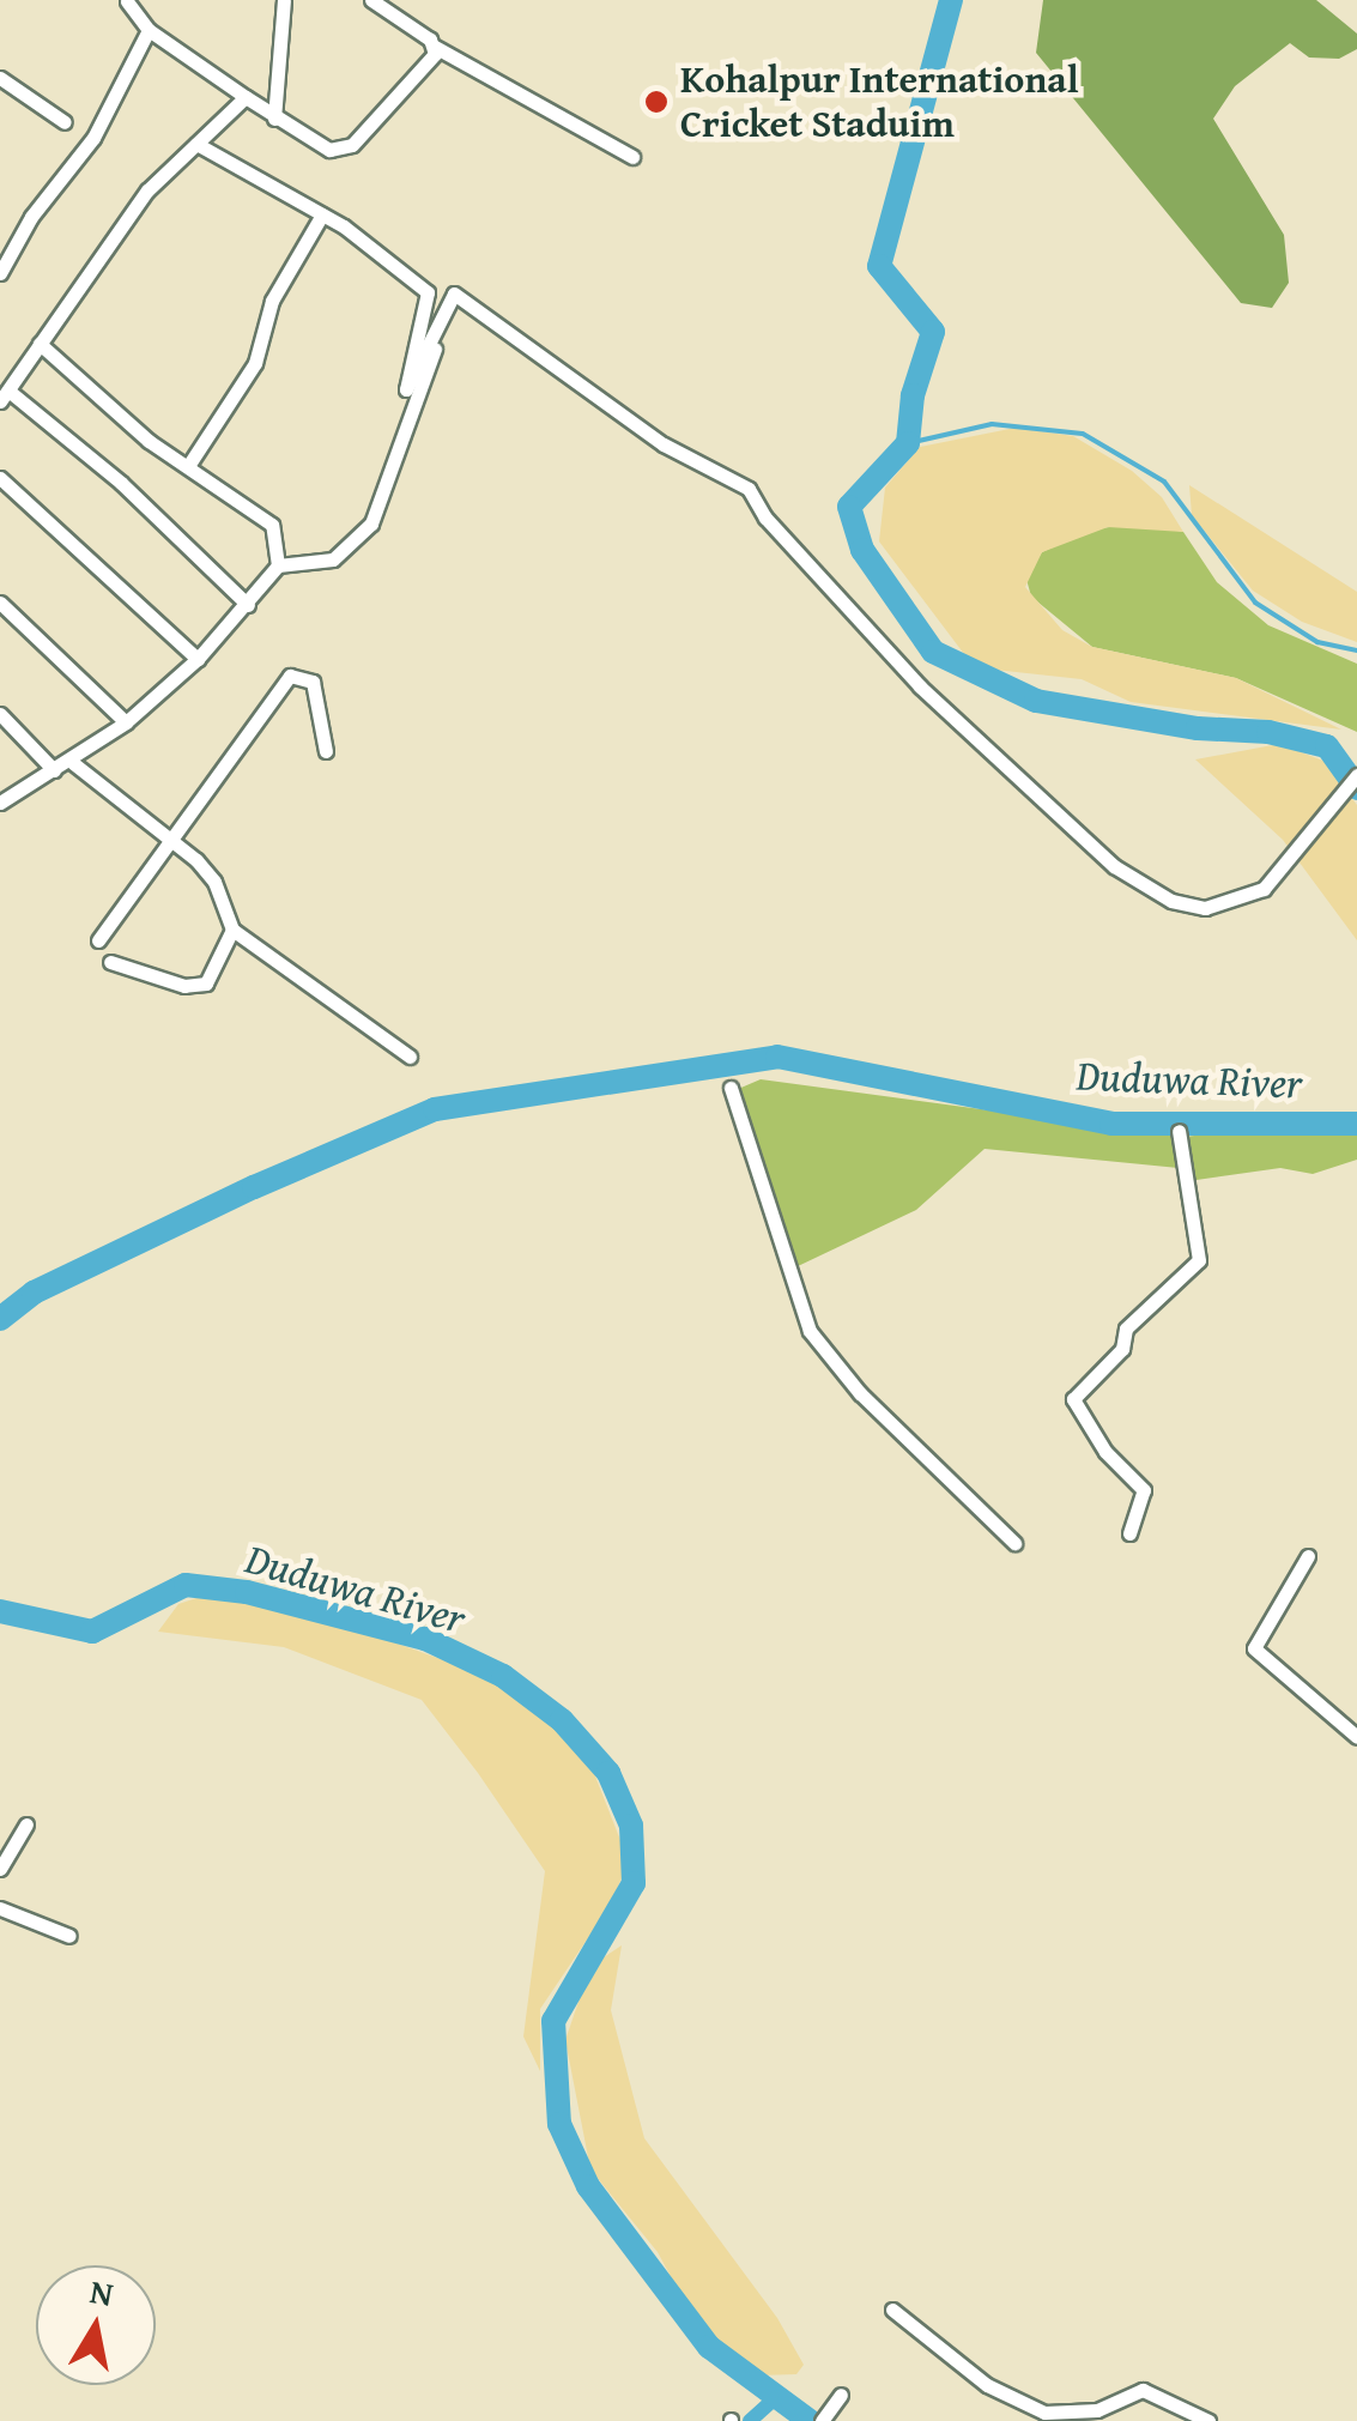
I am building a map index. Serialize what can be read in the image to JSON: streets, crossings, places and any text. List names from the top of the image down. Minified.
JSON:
{"water":["Duduwa River"],"places":["Kohalpur International Cricket Staduim"],"north":"top"}
